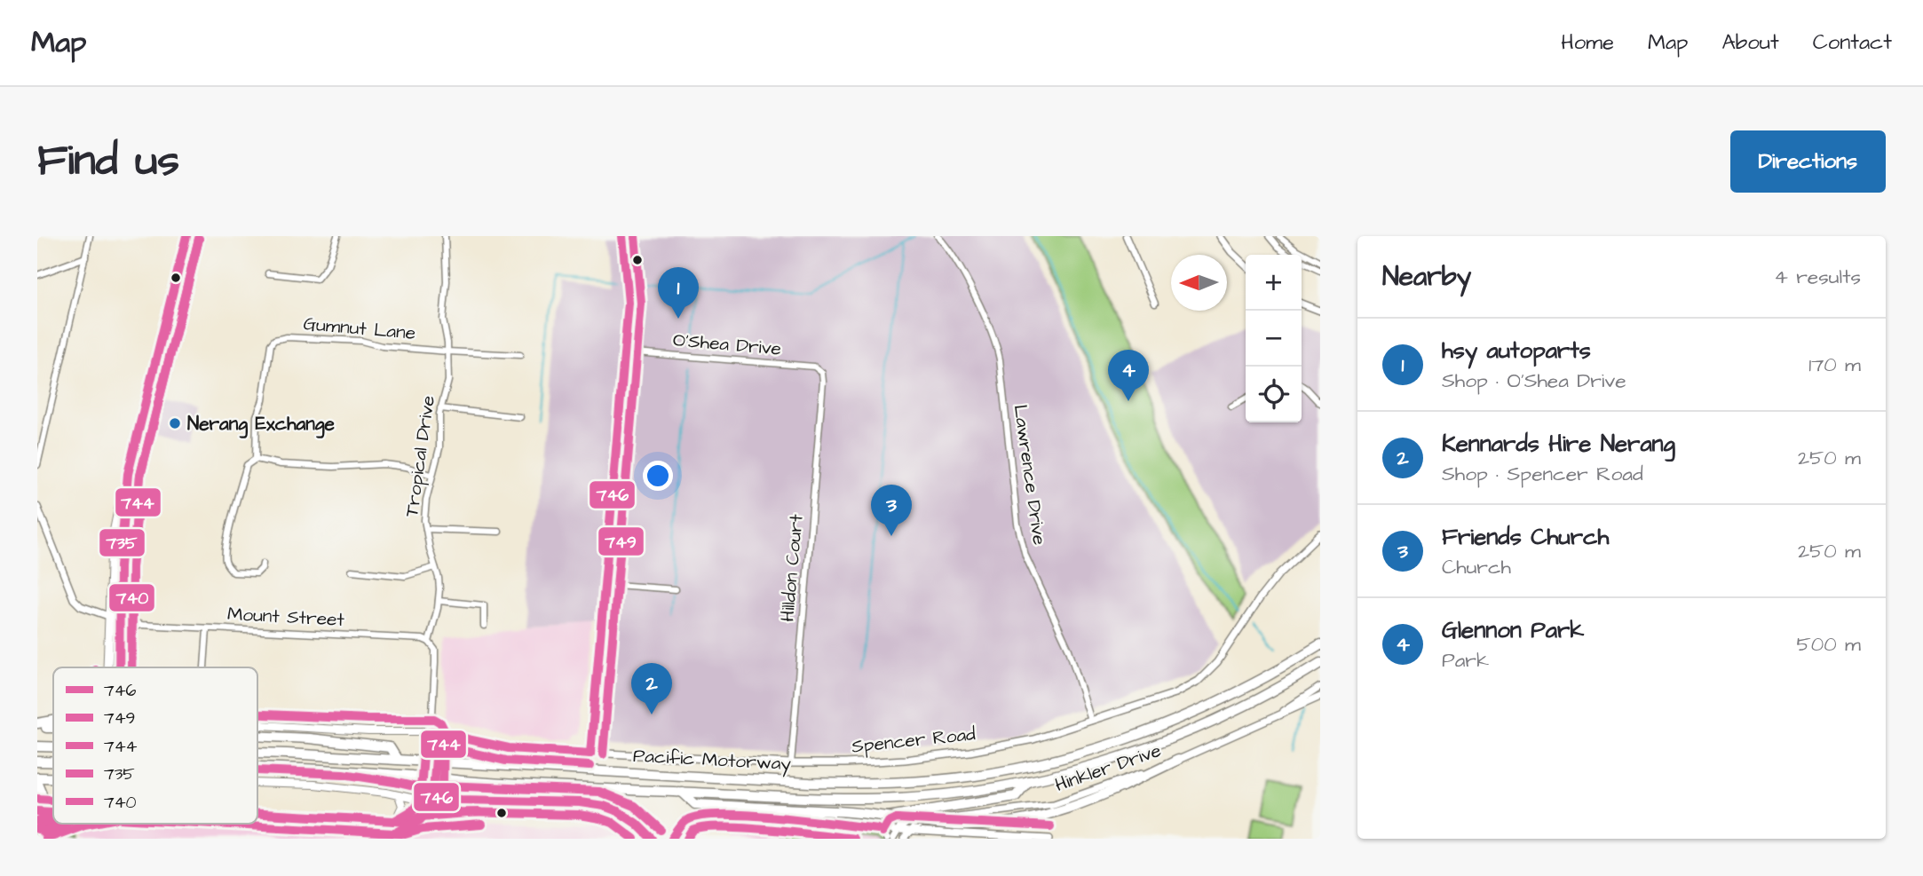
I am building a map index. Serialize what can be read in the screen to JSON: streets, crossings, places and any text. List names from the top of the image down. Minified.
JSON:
{"streets":{"highway":["Pacific Motorway"],"street":["Gumnut Lane","O'Shea Drive","Tropical Drive","Lawrence Drive","Hilldon Court","Mount Street","Spencer Road","Hinkler Drive"]},"crossings":[["Gumnut Lane","Tropical Drive"],["O'Shea Drive","Hilldon Court"],["Tropical Drive","Mount Street"],["Lawrence Drive","Spencer Road"],["Hilldon Court","Spencer Road"]],"places":["Nerang Exchange"],"lines":["transit line 746","transit line 749","transit line 735","transit line 744","transit line 740"],"legend":["746","749","744","735","740"],"north":"left","page":{"header":"Map","nav":["Home","Map","About","Contact"],"buttons":"Directions","title":"Find us","heading":["Nearby","4 results"],"map_buttons":["+","−"],"pins":["1","4","3","2"],"list":[{"mark":"1","name":"hsy autoparts","note":"Shop · O'Shea Drive","value":"170 m"},{"mark":"2","name":"Kennards Hire Nerang","note":"Shop · Spencer Road","value":"250 m"},{"mark":"3","name":"Friends Church","note":"Church","value":"250 m"},{"mark":"4","name":"Glennon Park","note":"Park","value":"500 m"}]}}
